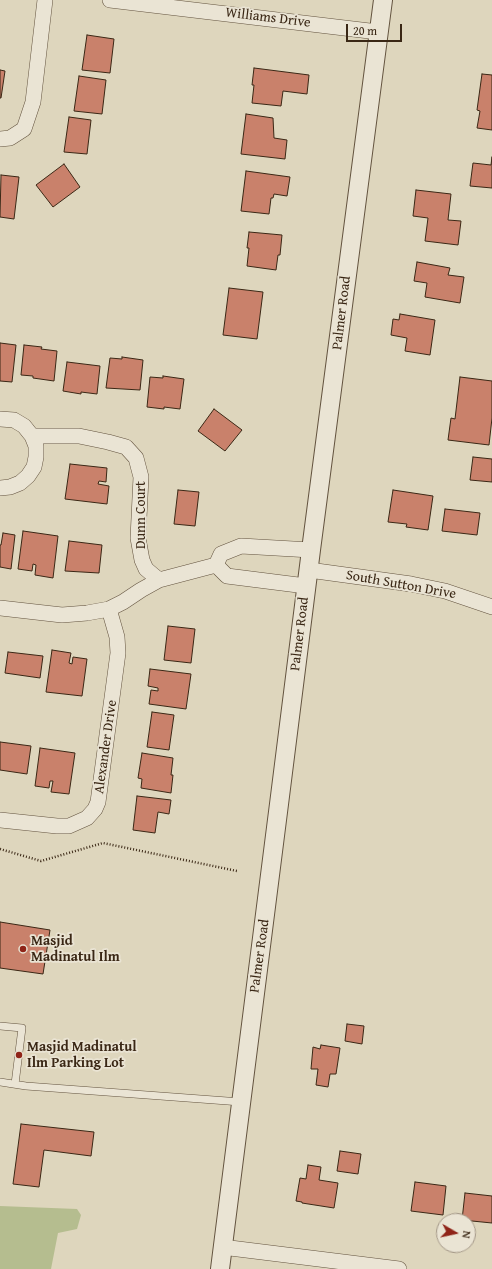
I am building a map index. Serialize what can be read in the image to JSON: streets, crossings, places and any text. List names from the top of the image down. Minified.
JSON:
{"streets":{"street":["Williams Drive","Palmer Road","Dunn Court","South Sutton Drive","Alexander Drive"]},"crossings":[["Williams Drive","Palmer Road"],["Palmer Road","South Sutton Drive"]],"places":["Masjid Madinatul Ilm","Masjid Madinatul Ilm Parking Lot"],"scale_bar":"20 m","north":"right"}
